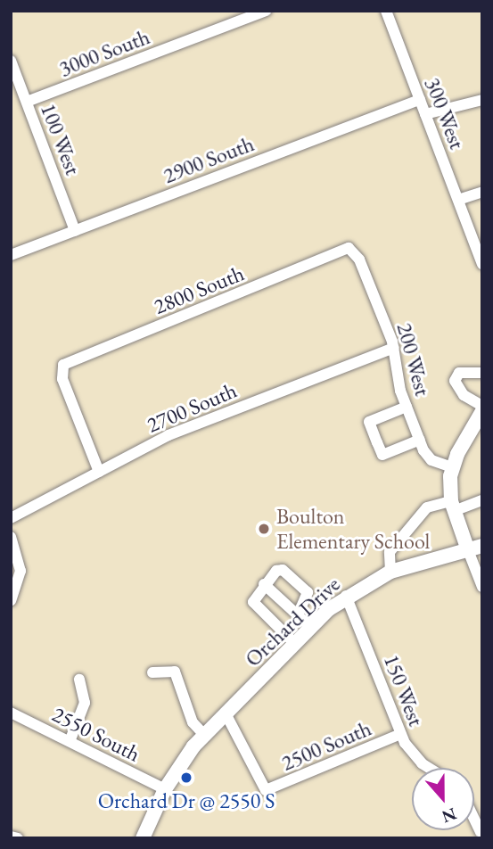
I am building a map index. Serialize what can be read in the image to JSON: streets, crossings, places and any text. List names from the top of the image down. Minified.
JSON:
{"streets":{"main road":["Orchard Drive"],"street":["3000 South","300 West","100 West","2900 South","2800 South","200 West","2700 South","150 West","2550 South","2500 South"]},"crossings":[["3000 South","100 West"],["300 West","2900 South"],["100 West","2900 South"],["2800 South","200 West"],["2800 South","2700 South"],["200 West","2700 South"],["Orchard Drive","150 West"],["Orchard Drive","2550 South"],["Orchard Drive","2500 South"],["150 West","2500 South"]],"places":["Boulton Elementary School","Orchard Dr @ 2550 S"],"north":"bottom"}
